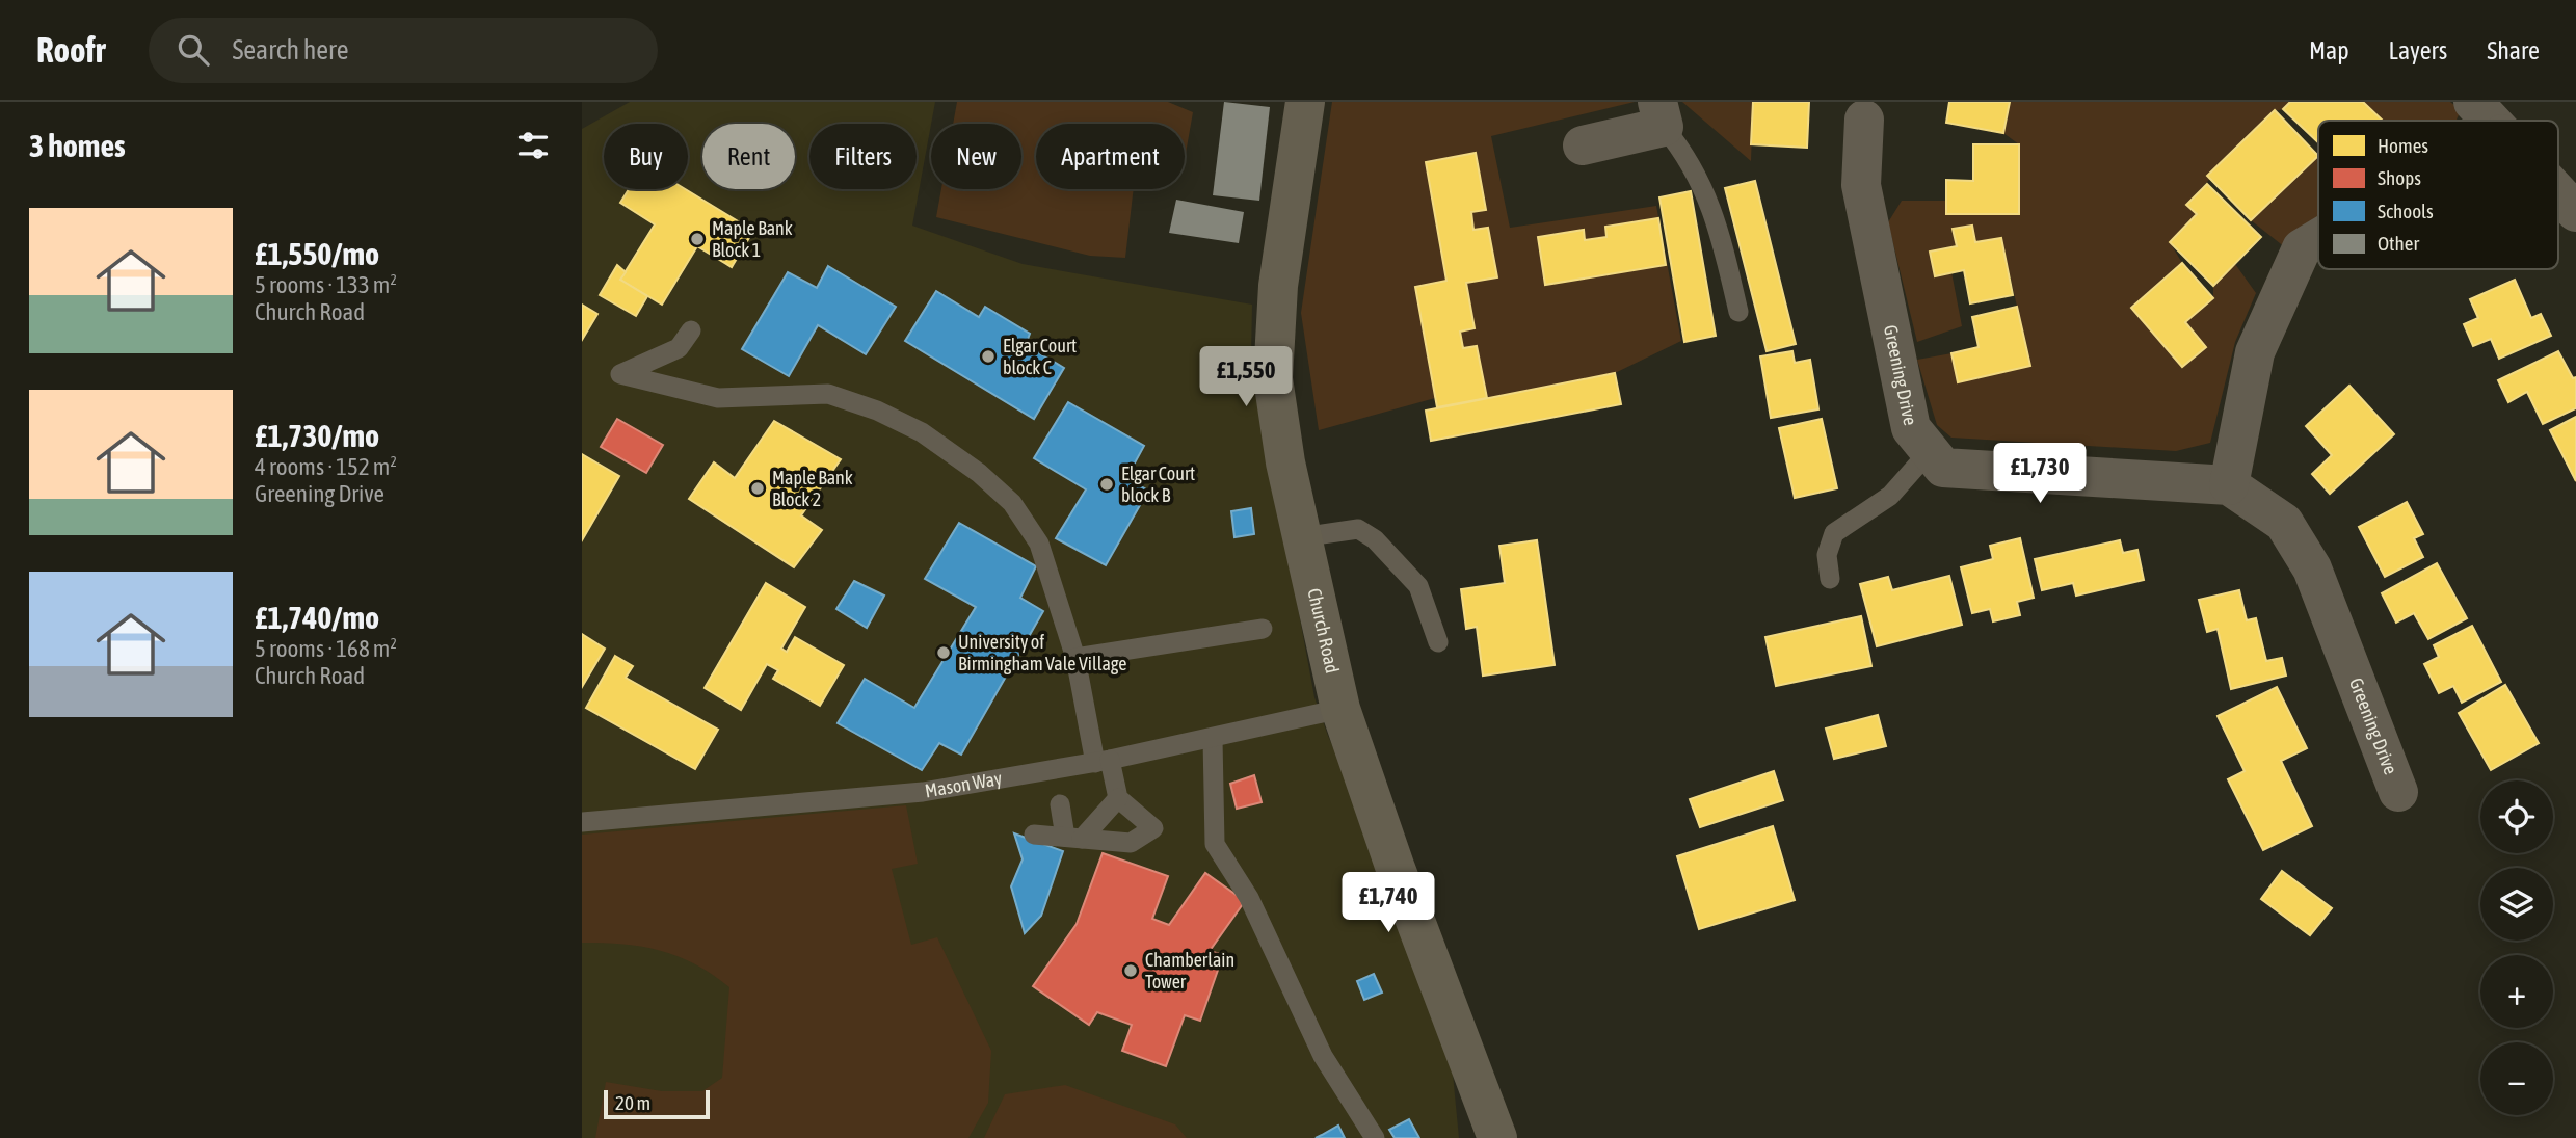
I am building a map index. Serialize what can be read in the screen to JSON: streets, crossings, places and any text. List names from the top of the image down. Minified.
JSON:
{"streets":{"main road":["Church Road"],"street":["Greening Drive"],"lane":["Mason Way"]},"crossings":[["Church Road","Mason Way"]],"places":["Maple Bank Block 1","Elgar Court block C","Elgar Court block B","Maple Bank Block 2","University of Birmingham Vale Village","Chamberlain Tower"],"legend":["Homes","Shops","Schools","Other"],"scale_bar":"20 m","page":{"header":"Roofr","search":"Search here","nav":["Map","Layers","Share"],"heading":"3 homes","chip":["Buy","Rent","Filters","New","Apartment"],"list":[{"name":"£1,550/mo","note":"5 rooms · 133 m² · Church Road"},{"name":"£1,730/mo","note":"4 rooms · 152 m² · Greening Drive"},{"name":"£1,740/mo","note":"5 rooms · 168 m² · Church Road"}],"price":["£1,550","£1,730","£1,740"],"map_buttons":["+","−"],"scale":"20 m"}}
